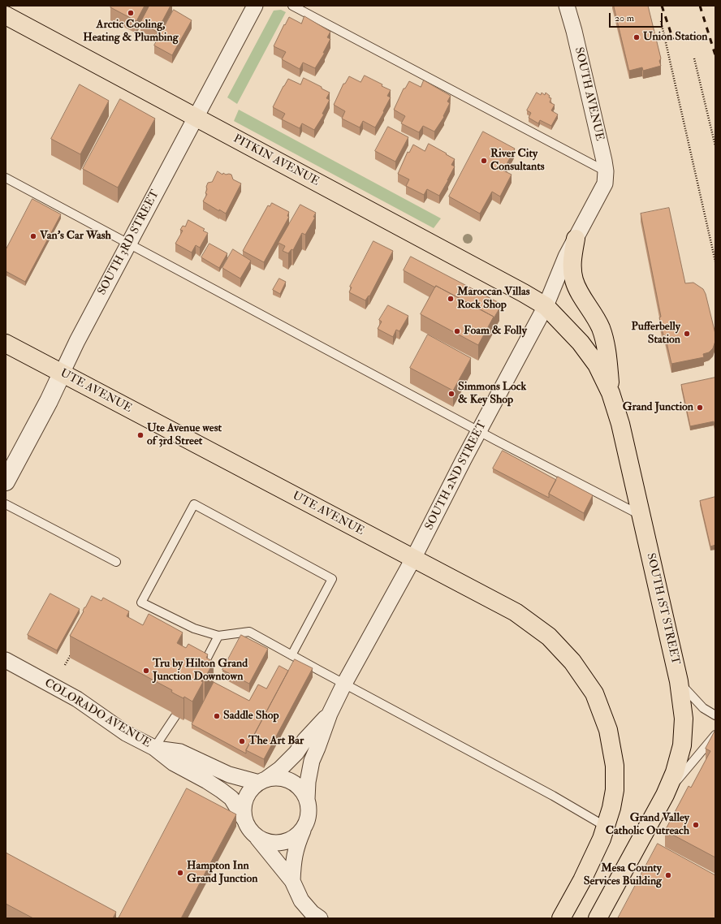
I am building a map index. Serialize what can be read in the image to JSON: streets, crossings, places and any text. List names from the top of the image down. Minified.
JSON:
{"streets":{"highway":["PITKIN AVENUE","UTE AVENUE","SOUTH 1ST STREET"],"street":["SOUTH AVENUE","SOUTH 3RD STREET","SOUTH 2ND STREET","COLORADO AVENUE"]},"crossings":[["SOUTH AVENUE","SOUTH 2ND STREET"],["PITKIN AVENUE","SOUTH 3RD STREET"],["PITKIN AVENUE","SOUTH 2ND STREET"],["PITKIN AVENUE","SOUTH 1ST STREET"],["SOUTH 3RD STREET","UTE AVENUE"],["UTE AVENUE","SOUTH 2ND STREET"],["SOUTH 2ND STREET","SOUTH 1ST STREET"],["SOUTH 2ND STREET","COLORADO AVENUE"]],"places":["Arctic Cooling, Heating & Plumbing","Union Station","River City Consultants","Van's Car Wash","Maroccan Villas Rock Shop","Foam & Folly","Pufferbelly Station","Simmons Lock & Key Shop","Grand Junction","Ute Avenue west of 3rd Street","Tru by Hilton Grand Junction Downtown","Saddle Shop","The Art Bar","Grand Valley Catholic Outreach","Hampton Inn Grand Junction","Mesa County Services Building"],"scale_bar":"20 m"}
